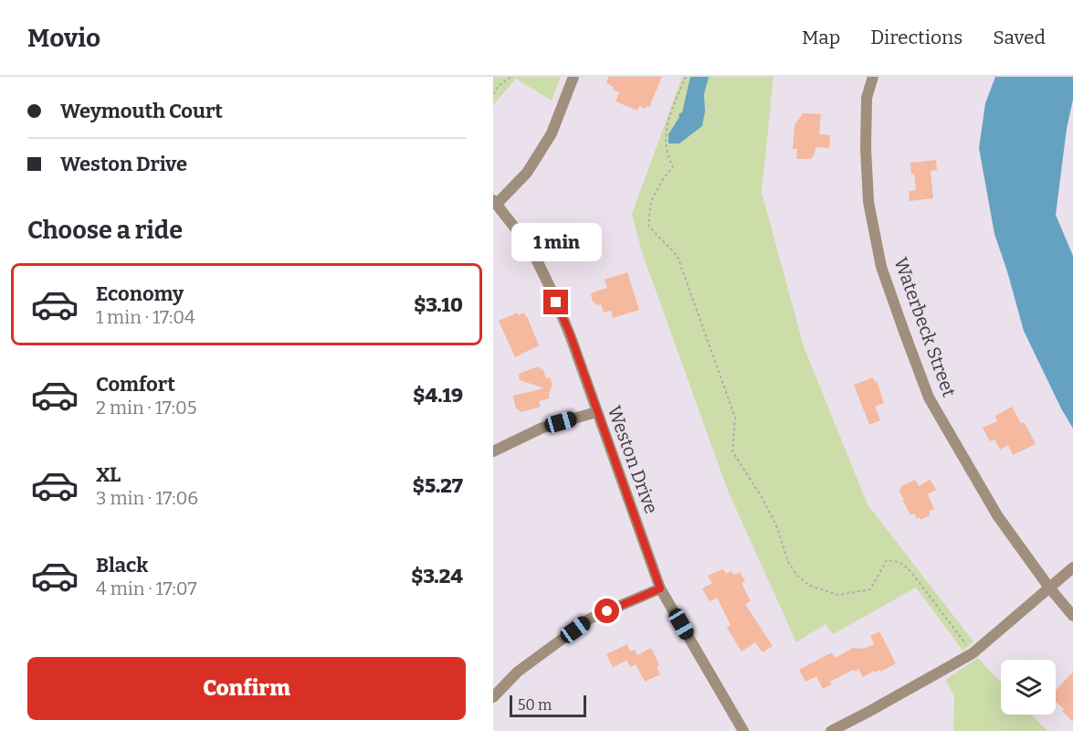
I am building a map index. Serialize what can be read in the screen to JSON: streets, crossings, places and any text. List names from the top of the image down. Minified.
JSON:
{"streets":{"street":["Waterbeck Street","Weston Drive"]},"scale_bar":"50 m","page":{"header":"Movio","nav":["Map","Directions","Saved"],"banner":["Weymouth Court","Weston Drive"],"heading":"Choose a ride","bubble":"1 min","list":[{"name":"Economy","note":"1 min · 17:04","value":"$3.10"},{"name":"Comfort","note":"2 min · 17:05","value":"$4.19"},{"name":"XL","note":"3 min · 17:06","value":"$5.27"},{"name":"Black","note":"4 min · 17:07","value":"$3.24"}],"buttons":"Confirm","scale":"50 m"}}
